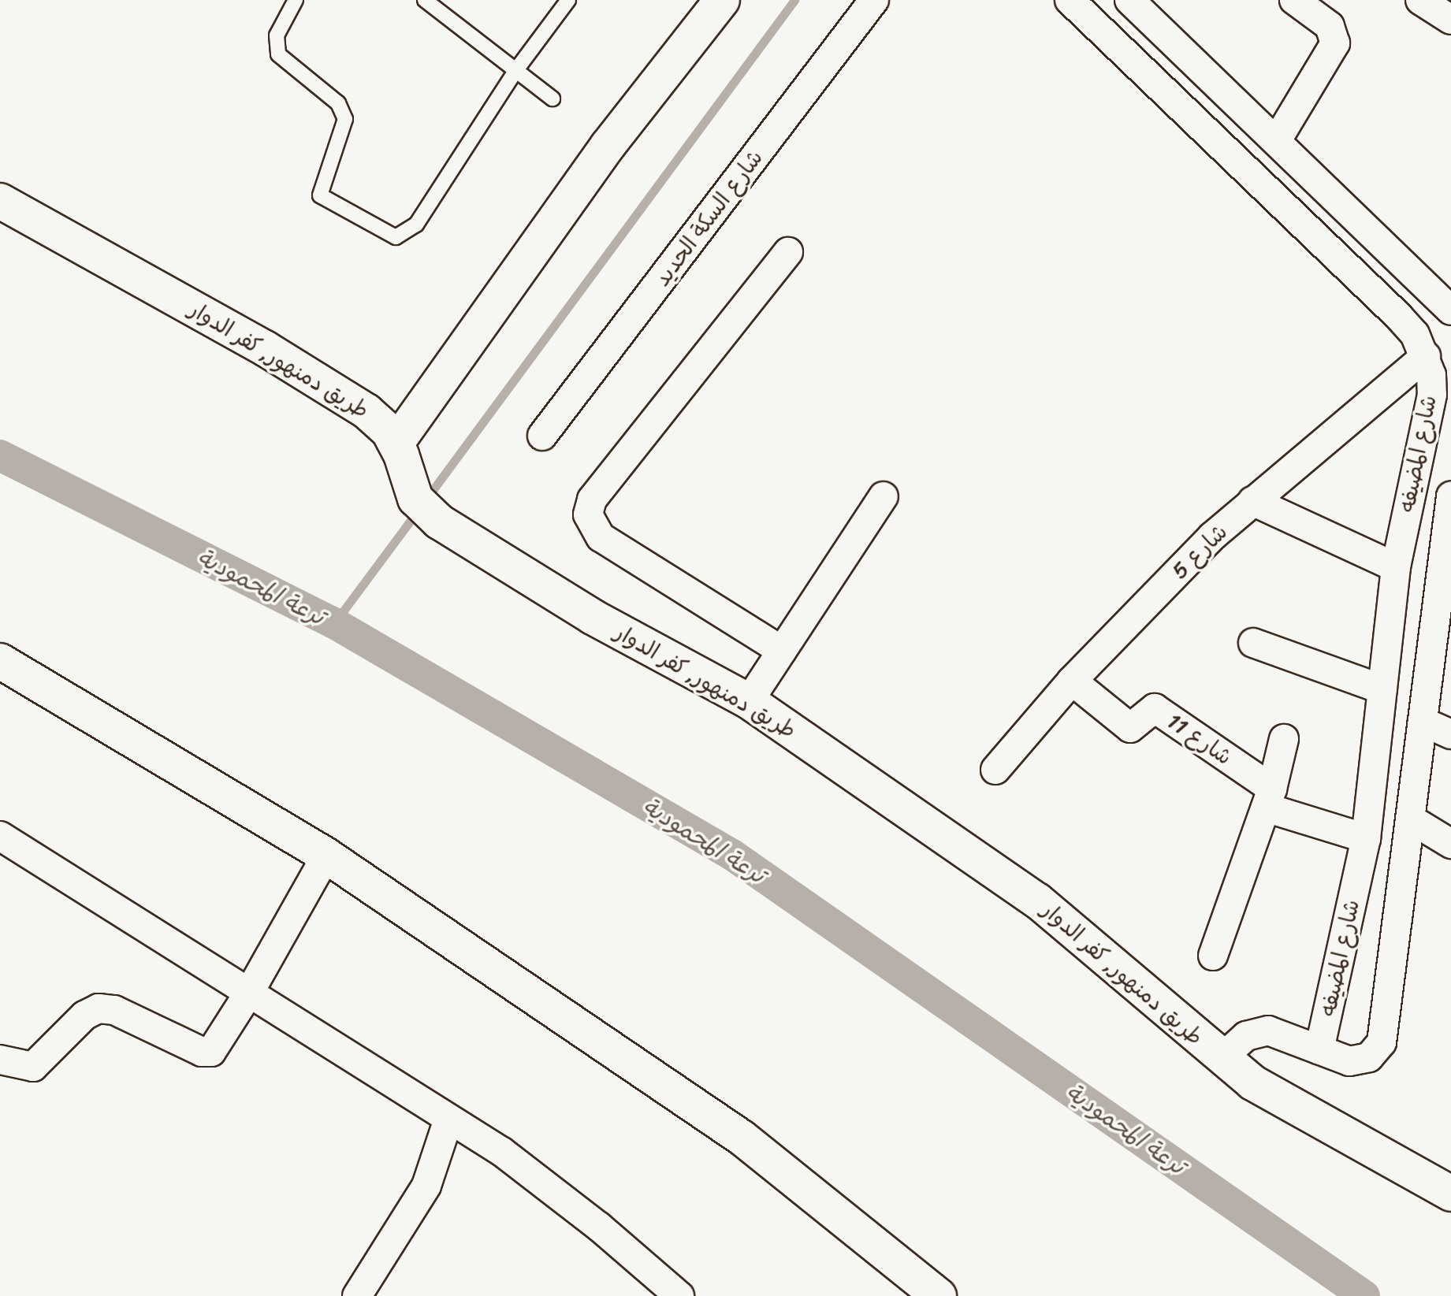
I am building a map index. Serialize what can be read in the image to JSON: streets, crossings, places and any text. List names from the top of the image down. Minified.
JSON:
{"streets":{"main road":["طريق دمنهور, كفر الدوار"],"street":["شارع السكة الحديد","شارع المضيفه","شارع 5","شارع 11"]},"crossings":[["طريق دمنهور, كفر الدوار","شارع المضيفه"],["شارع المضيفه","شارع 5"],["شارع 5","شارع 11"]],"water":["ترعة المحمودية"]}
